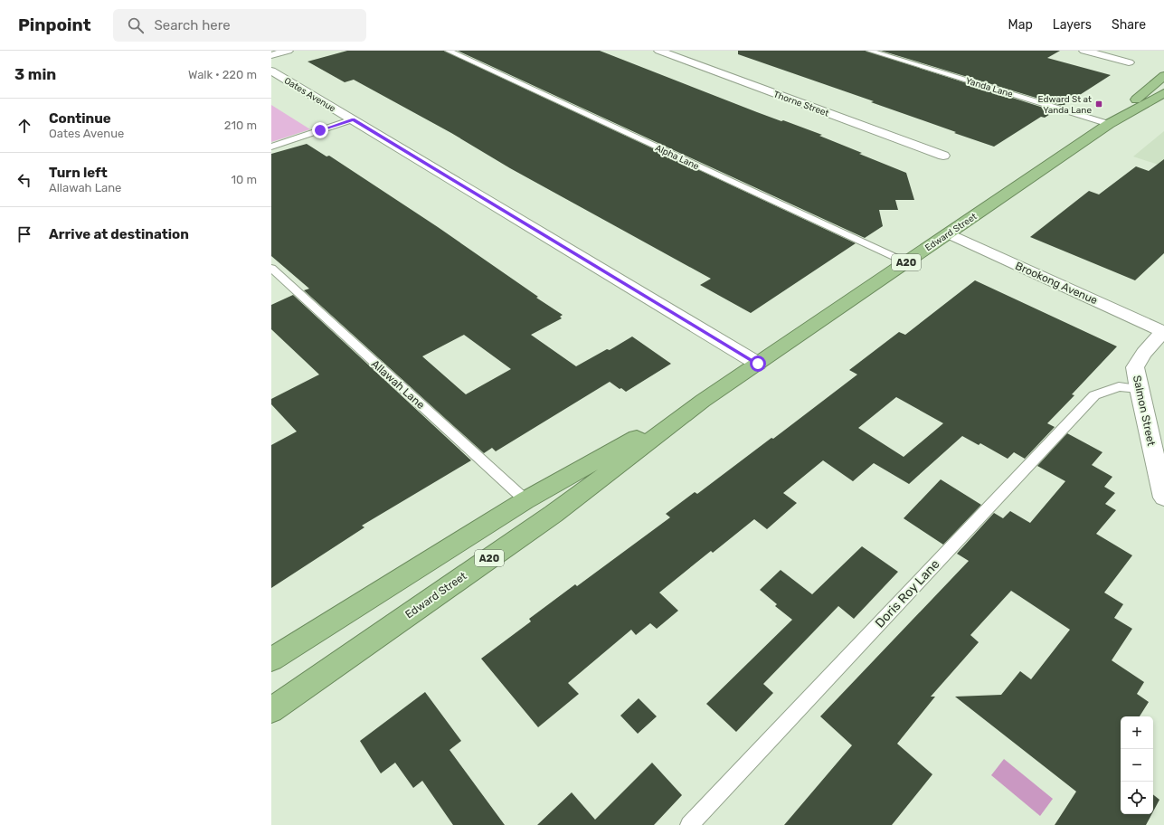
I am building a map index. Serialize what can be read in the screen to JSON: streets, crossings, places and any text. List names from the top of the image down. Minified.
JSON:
{"streets":{"highway":["Edward Street","A20"],"street":["Oates Avenue","Thorne Street","Brookong Avenue","Salmon Street"],"lane":["Yanda Lane","Alpha Lane","Allawah Lane","Doris Roy Lane"]},"crossings":[["Yanda Lane","Edward Street"],["Oates Avenue","Edward Street"],["Alpha Lane","Edward Street"],["Edward Street","Brookong Avenue"],["Edward Street","Allawah Lane"],["Brookong Avenue","Salmon Street"],["Salmon Street","Doris Roy Lane"]],"places":{"transit":["Edward St at Yanda Lane"]},"page":{"header":"Pinpoint","search":"Search here","nav":["Map","Layers","Share"],"heading":["3 min","Walk · 220 m"],"list":[["Continue","Oates Avenue","210 m"],["Turn left","Allawah Lane","10 m"],"Arrive at destination"],"map_buttons":["+","−"]}}
